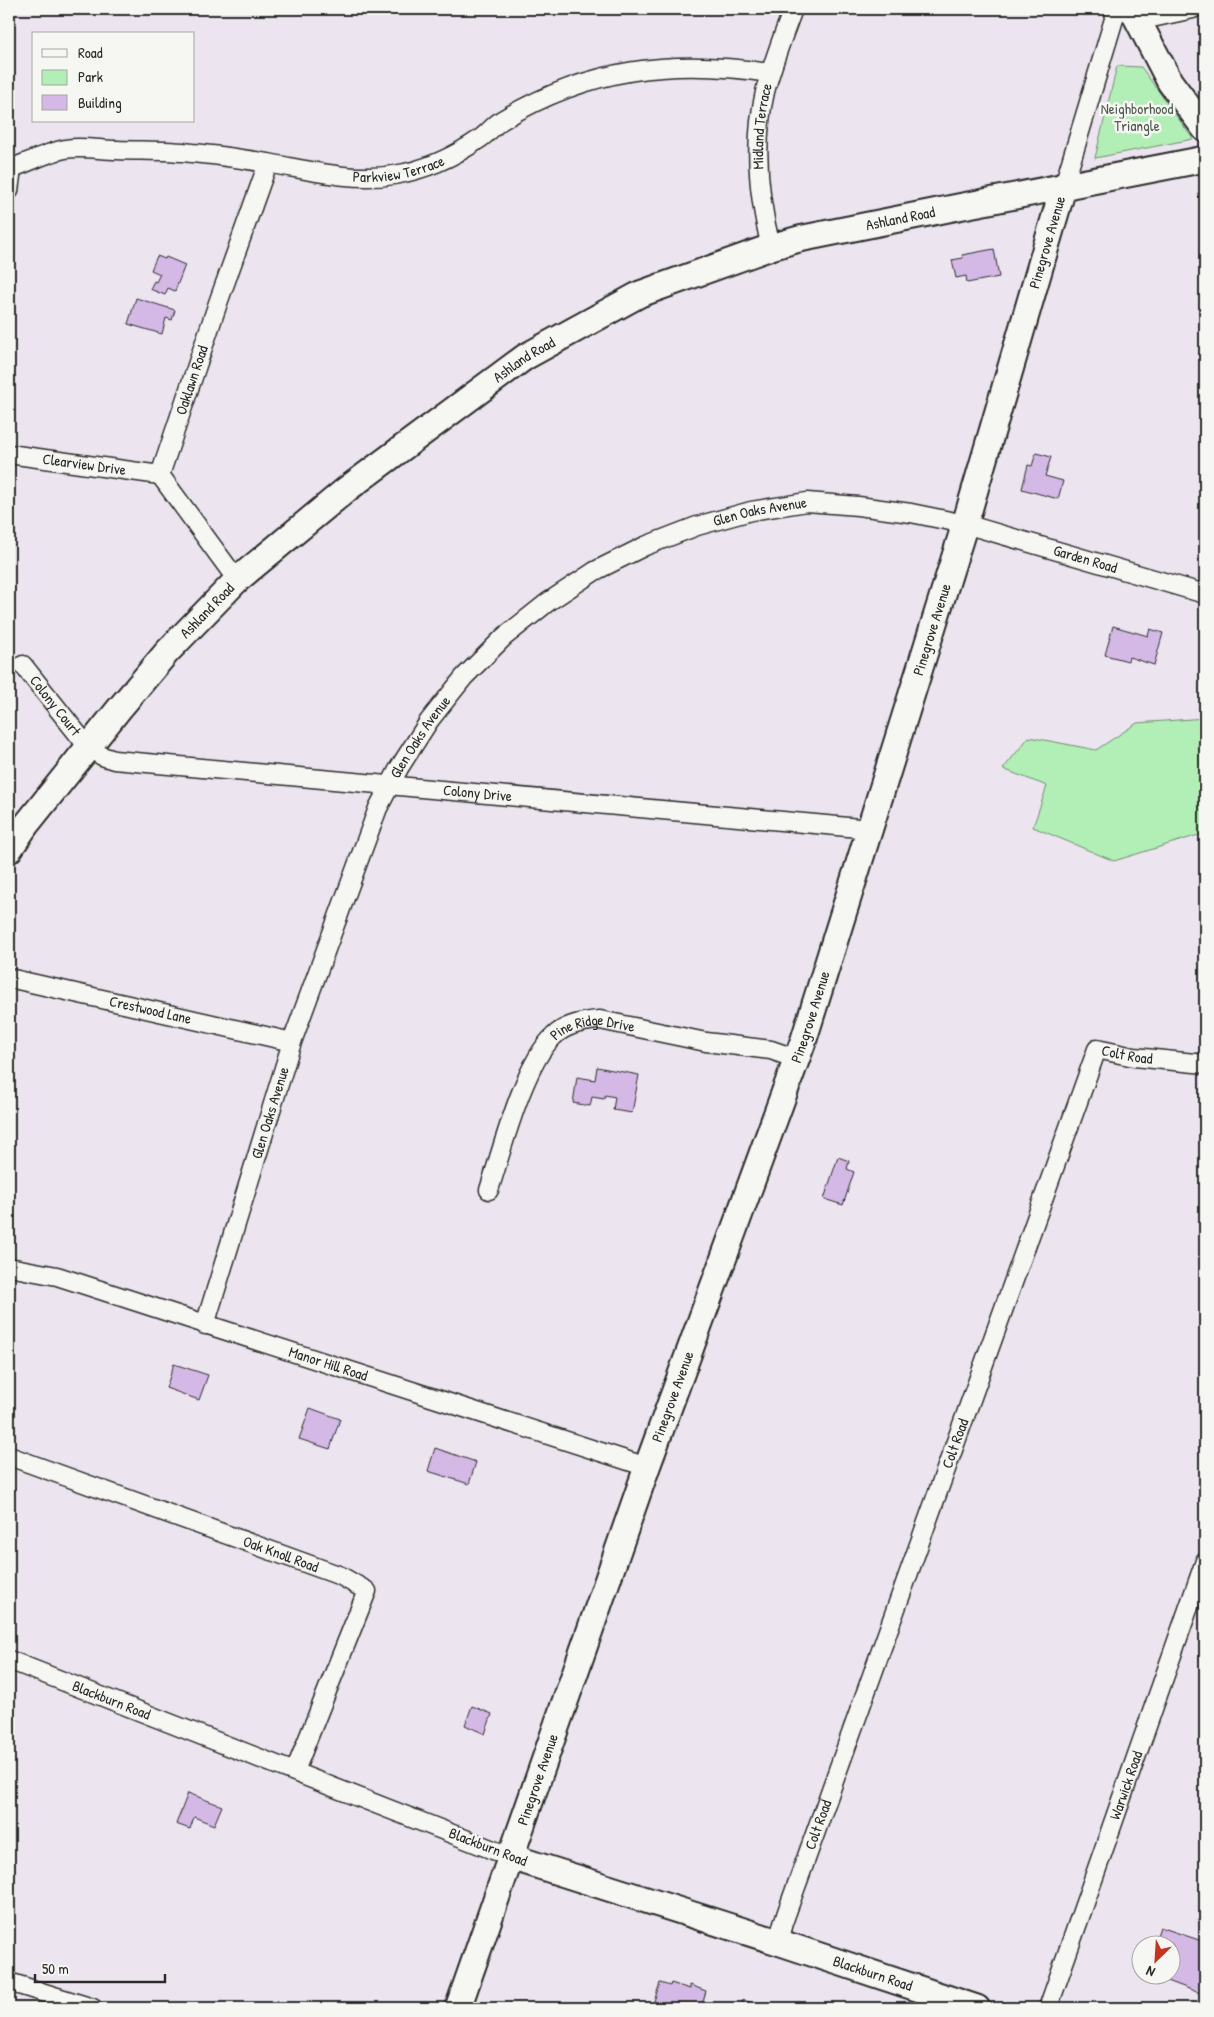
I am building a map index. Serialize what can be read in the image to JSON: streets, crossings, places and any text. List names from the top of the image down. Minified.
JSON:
{"streets":{"street":["Midland Terrace","Parkview Terrace","Ashland Road","Pinegrove Avenue","Oaklawn Road","Clearview Drive","Glen Oaks Avenue","Garden Road","Colony Court","Colony Drive","Crestwood Lane","Pine Ridge Drive","Colt Road","Manor Hill Road","Oak Knoll Road","Blackburn Road","Warwick Road"]},"crossings":[["Midland Terrace","Parkview Terrace"],["Midland Terrace","Ashland Road"],["Parkview Terrace","Oaklawn Road"],["Ashland Road","Pinegrove Avenue"],["Ashland Road","Colony Court"],["Ashland Road","Colony Drive"],["Pinegrove Avenue","Glen Oaks Avenue"],["Pinegrove Avenue","Garden Road"],["Pinegrove Avenue","Colony Drive"],["Pinegrove Avenue","Pine Ridge Drive"],["Pinegrove Avenue","Manor Hill Road"],["Pinegrove Avenue","Blackburn Road"],["Oaklawn Road","Clearview Drive"],["Glen Oaks Avenue","Garden Road"],["Glen Oaks Avenue","Colony Drive"],["Glen Oaks Avenue","Crestwood Lane"],["Glen Oaks Avenue","Manor Hill Road"],["Colony Court","Colony Drive"],["Colt Road","Blackburn Road"],["Oak Knoll Road","Blackburn Road"]],"parks":["Neighborhood Triangle"],"legend":["Road","Park","Building"],"scale_bar":"50 m","north":"bottom left"}
